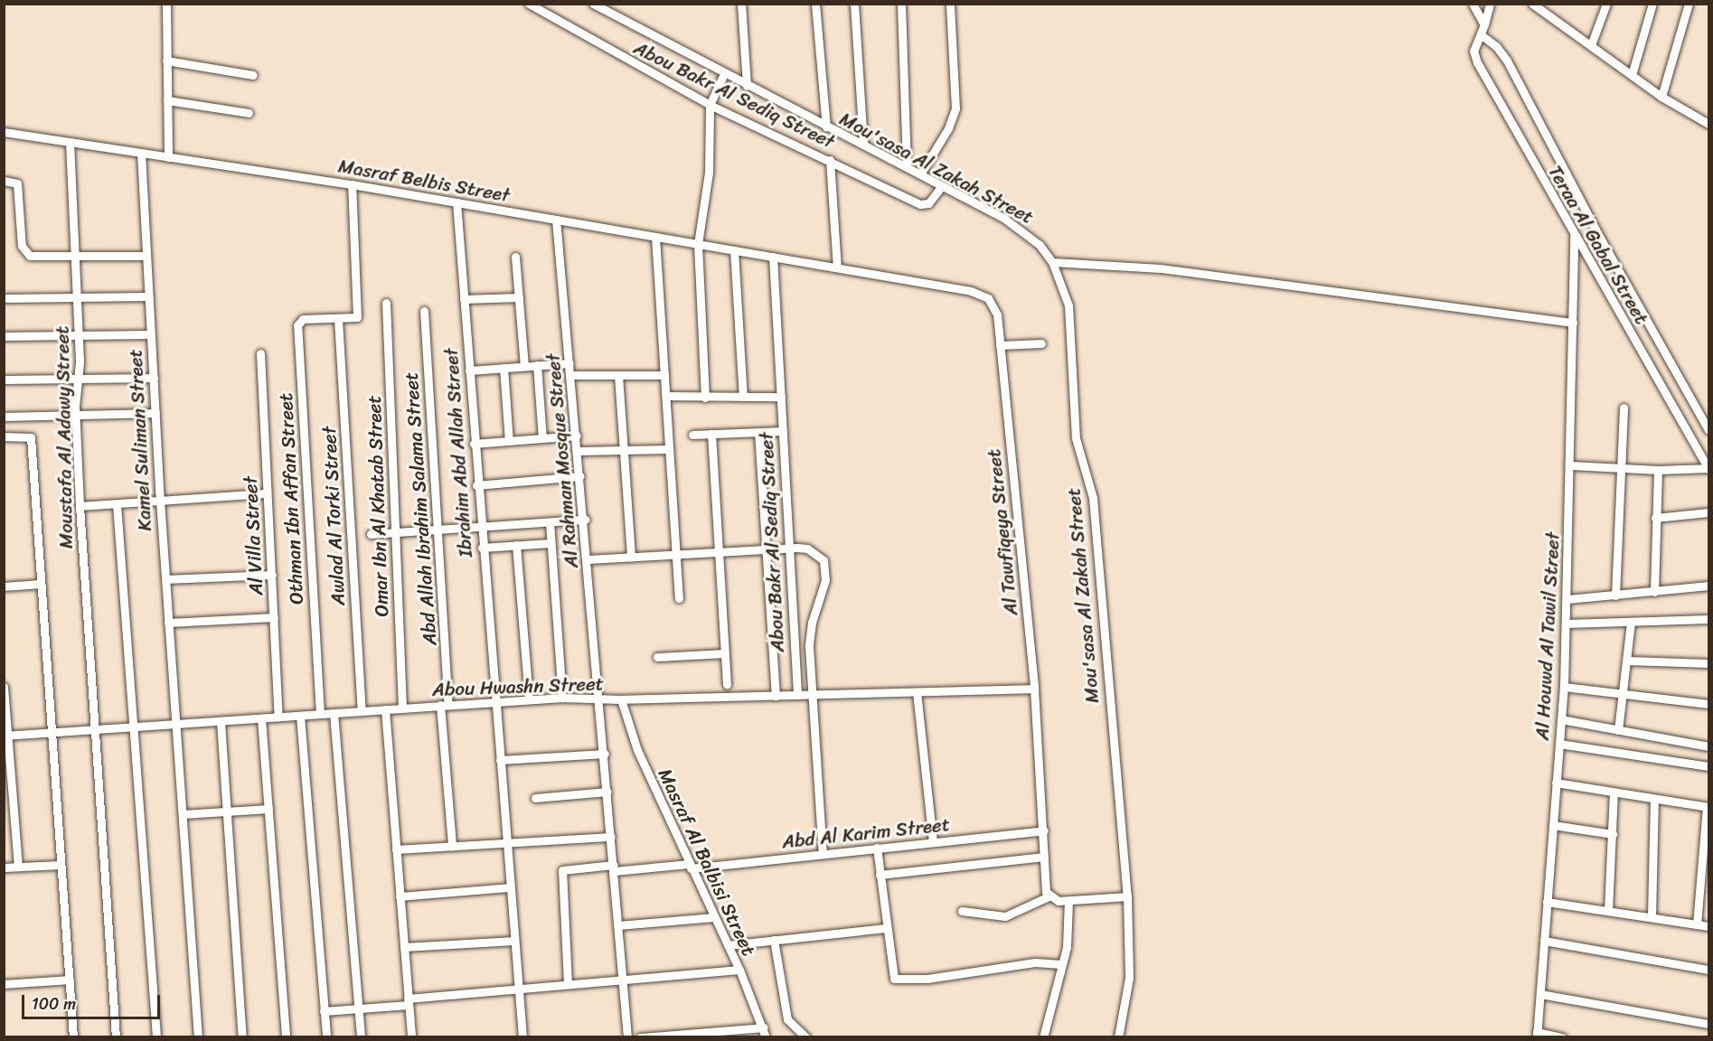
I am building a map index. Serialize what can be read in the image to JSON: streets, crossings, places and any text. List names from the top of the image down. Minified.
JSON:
{"streets":{"street":["Abou Bakr Al Sediq Street","Mou'sasa Al Zakah Street","Masraf Belbis Street","Teraa Al Gabal Street","Moustafa Al Adawy Street","Kamel Suliman Street","Ibrahim Abd Allah Street","Al Rahman Mosque Street","Othman Ibn Affan Street","Omar Ibn Al Khatab Street","Abd Allah Ibrahim Salama Street","Awlad Al Torki Street","Al Tawfiqeya Street","Al Villa Street","Al Houwd Al Tawil Street","Abou Hwashn Street","Abd Al Karim Street","Masraf Al Balbisi Street"]},"crossings":[["Abou Bakr Al Sediq Street","Mou'sasa Al Zakah Street"],["Abou Bakr Al Sediq Street","Masraf Belbis Street"],["Abou Bakr Al Sediq Street","Abou Hwashn Street"],["Masraf Belbis Street","Moustafa Al Adawy Street"],["Masraf Belbis Street","Kamel Suliman Street"],["Masraf Belbis Street","Ibrahim Abd Allah Street"],["Masraf Belbis Street","Al Rahman Mosque Street"],["Masraf Belbis Street","Al Tawfiqeya Street"],["Teraa Al Gabal Street","Al Houwd Al Tawil Street"],["Moustafa Al Adawy Street","Abou Hwashn Street"],["Kamel Suliman Street","Abou Hwashn Street"],["Ibrahim Abd Allah Street","Abou Hwashn Street"],["Al Rahman Mosque Street","Abou Hwashn Street"],["Al Rahman Mosque Street","Abd Al Karim Street"],["Othman Ibn Affan Street","Awlad Al Torki Street"],["Othman Ibn Affan Street","Abou Hwashn Street"],["Omar Ibn Al Khatab Street","Abou Hwashn Street"],["Abd Allah Ibrahim Salama Street","Abou Hwashn Street"],["Awlad Al Torki Street","Abou Hwashn Street"],["Al Tawfiqeya Street","Abou Hwashn Street"],["Al Tawfiqeya Street","Abd Al Karim Street"],["Al Villa Street","Abou Hwashn Street"],["Abou Hwashn Street","Masraf Al Balbisi Street"],["Abd Al Karim Street","Masraf Al Balbisi Street"]],"scale_bar":"100 m"}
